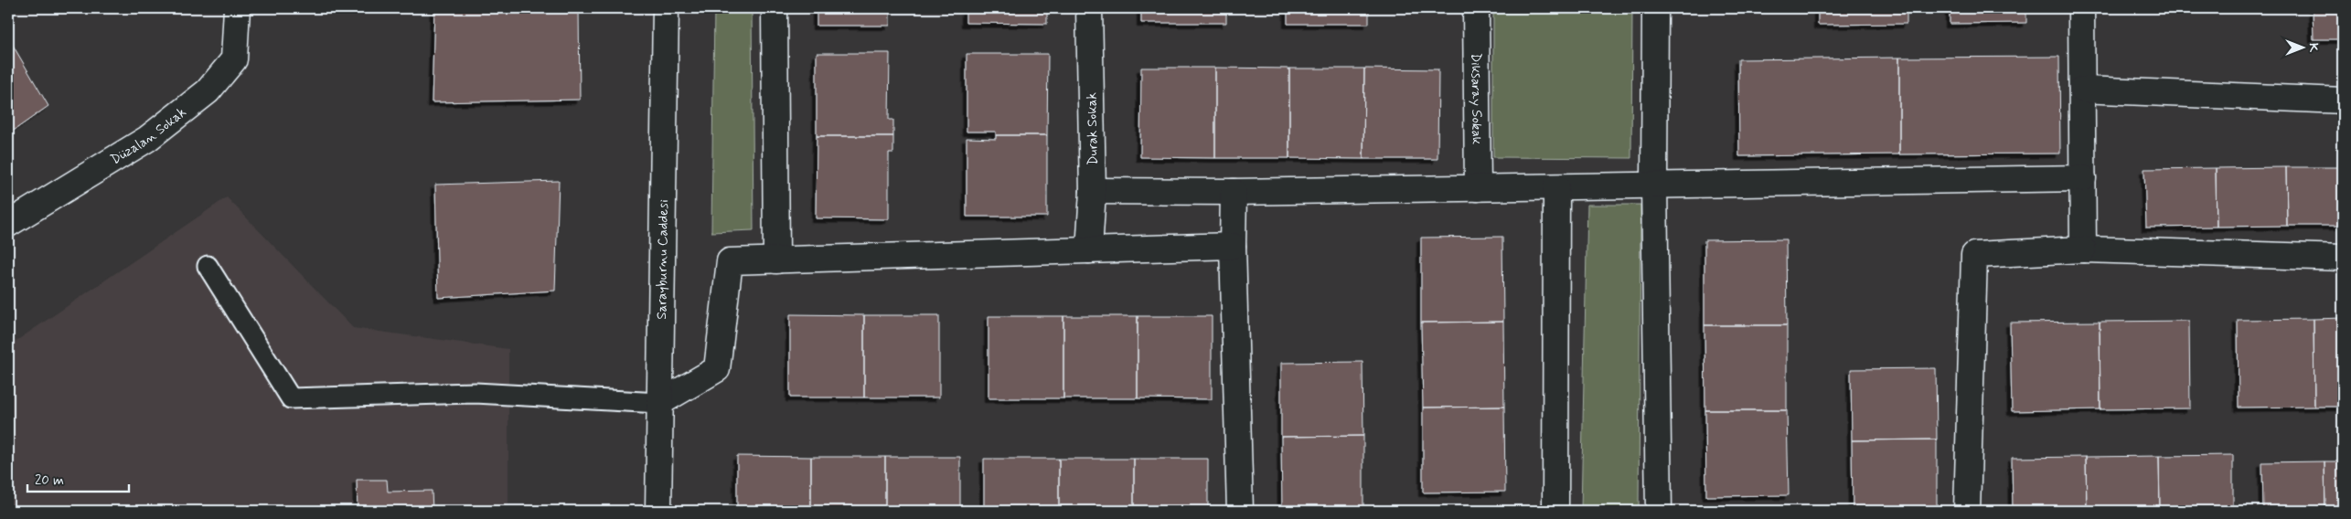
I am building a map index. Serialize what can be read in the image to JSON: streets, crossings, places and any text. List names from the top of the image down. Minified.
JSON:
{"streets":{"street":["Diksaray Sokak","Durak Sokak","Düzalan Sokak","Sarayburnu Caddesi"]},"scale_bar":"20 m","north":"right"}
